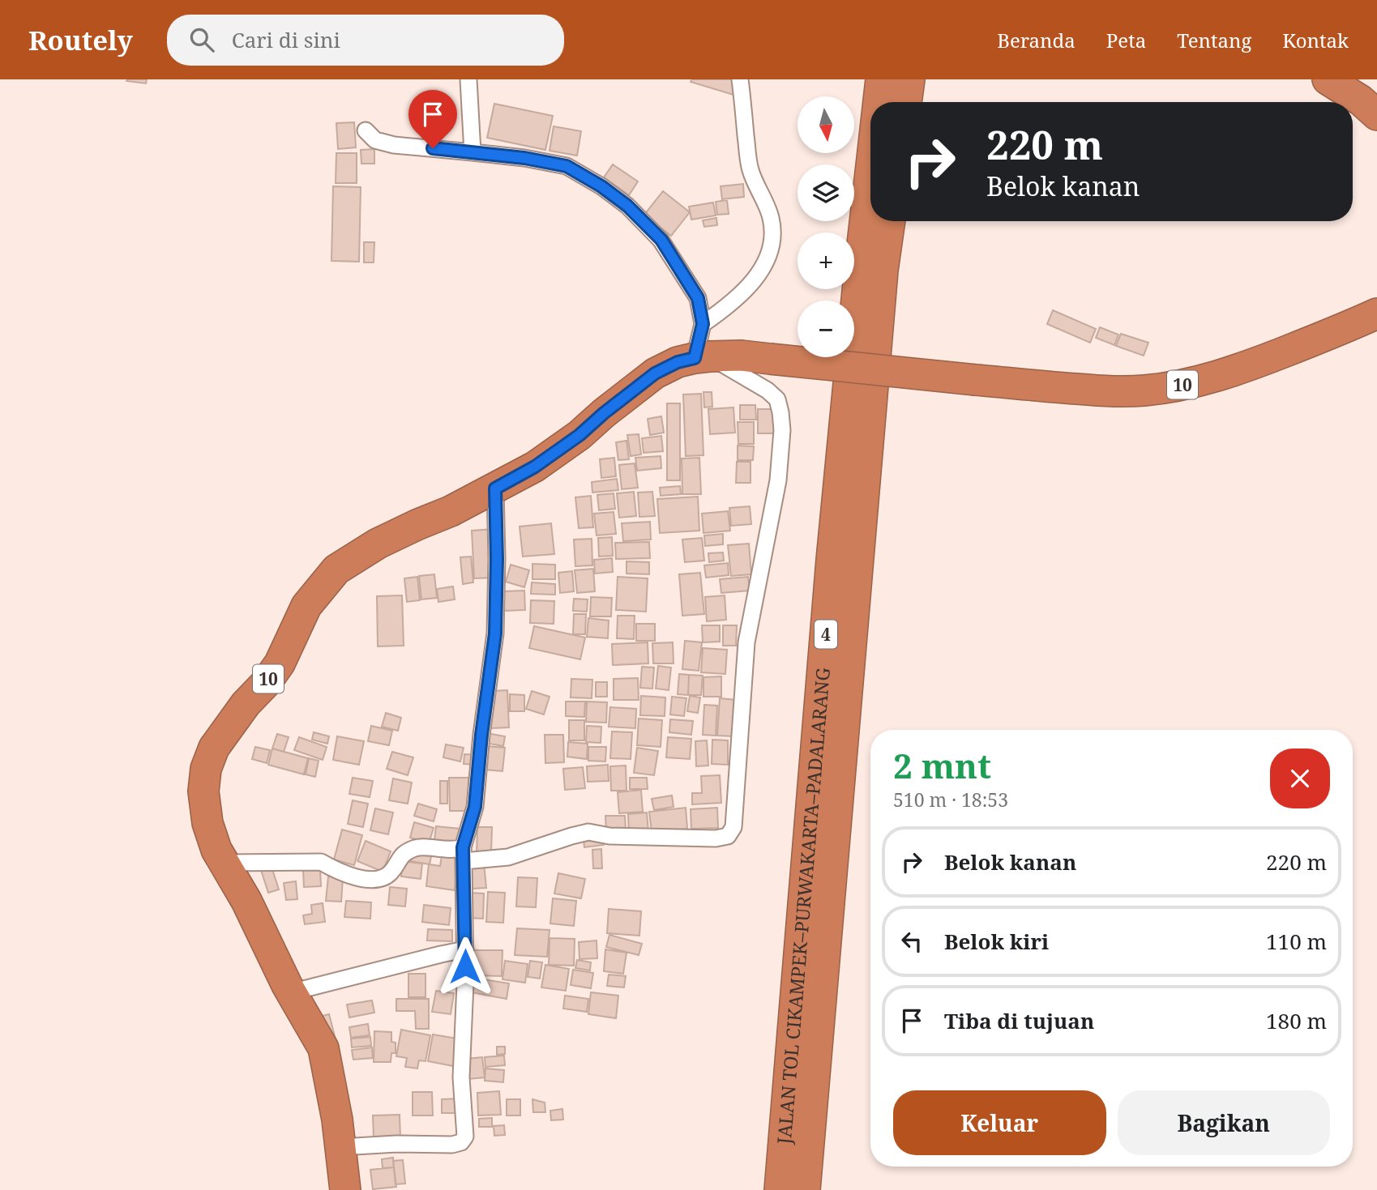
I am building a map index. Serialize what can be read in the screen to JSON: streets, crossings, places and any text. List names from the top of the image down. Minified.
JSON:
{"streets":{"highway":["10","4","JALAN TOL CIKAMPEK–PURWAKARTA–PADALARANG"]},"north":"bottom","page":{"header":"Routely","search":"Cari di sini","nav":["Beranda","Peta","Tentang","Kontak"],"map_buttons":["+","−"],"turn":["220 m","Belok kanan"],"heading":["2 mnt","510 m · 18:53"],"list":[{"name":"Belok kanan","value":"220 m"},{"name":"Belok kiri","value":"110 m"},{"name":"Tiba di tujuan","value":"180 m"}],"buttons":["Keluar","Bagikan"]}}
